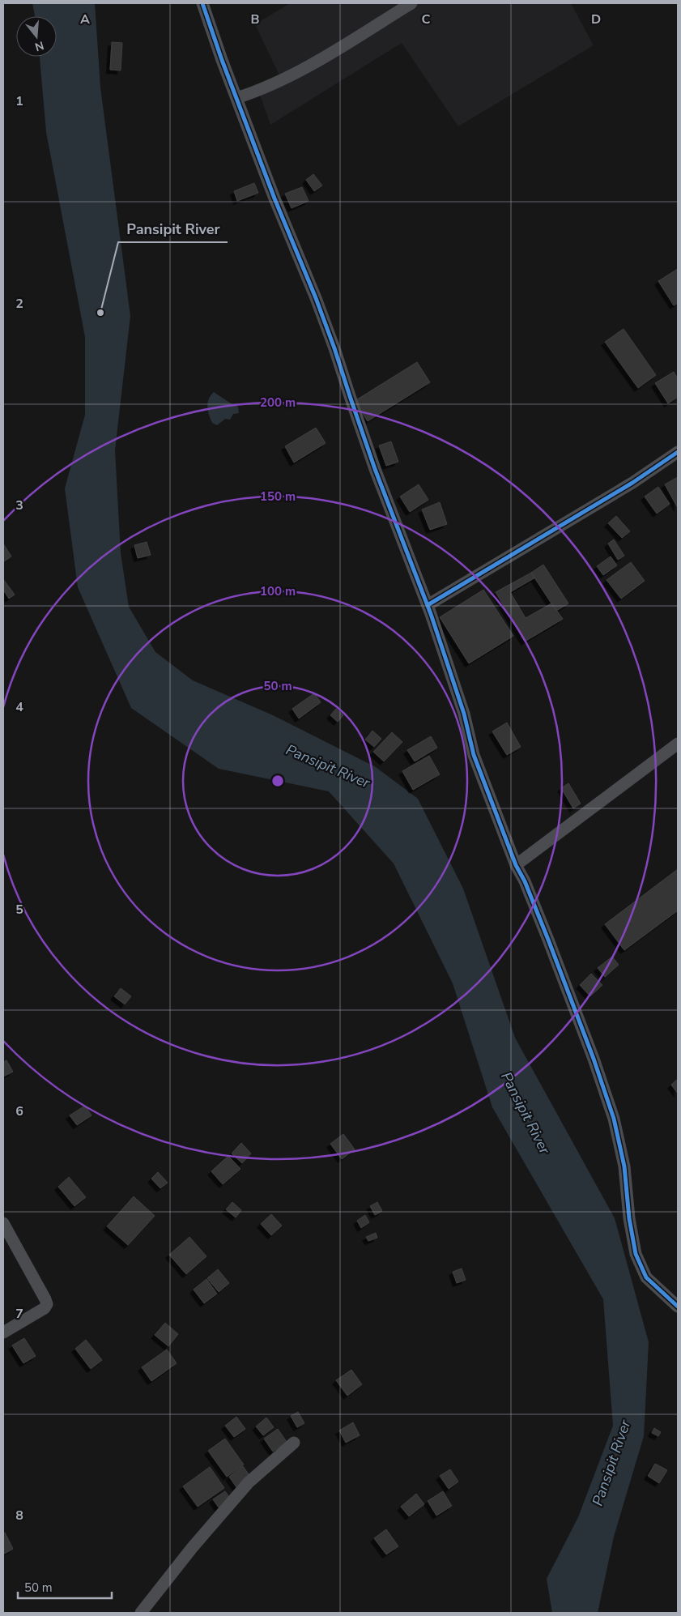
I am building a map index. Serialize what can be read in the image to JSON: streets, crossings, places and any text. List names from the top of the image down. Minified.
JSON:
{"water":["Pansipit River"],"places":["Pansipit River"],"scale_bar":"50 m","north":"bottom","grid":{"columns":["A","B","C","D"],"rows":["1","2","3","4","5","6","7","8"]},"rings":["200 m","150 m","100 m","50 m"]}
